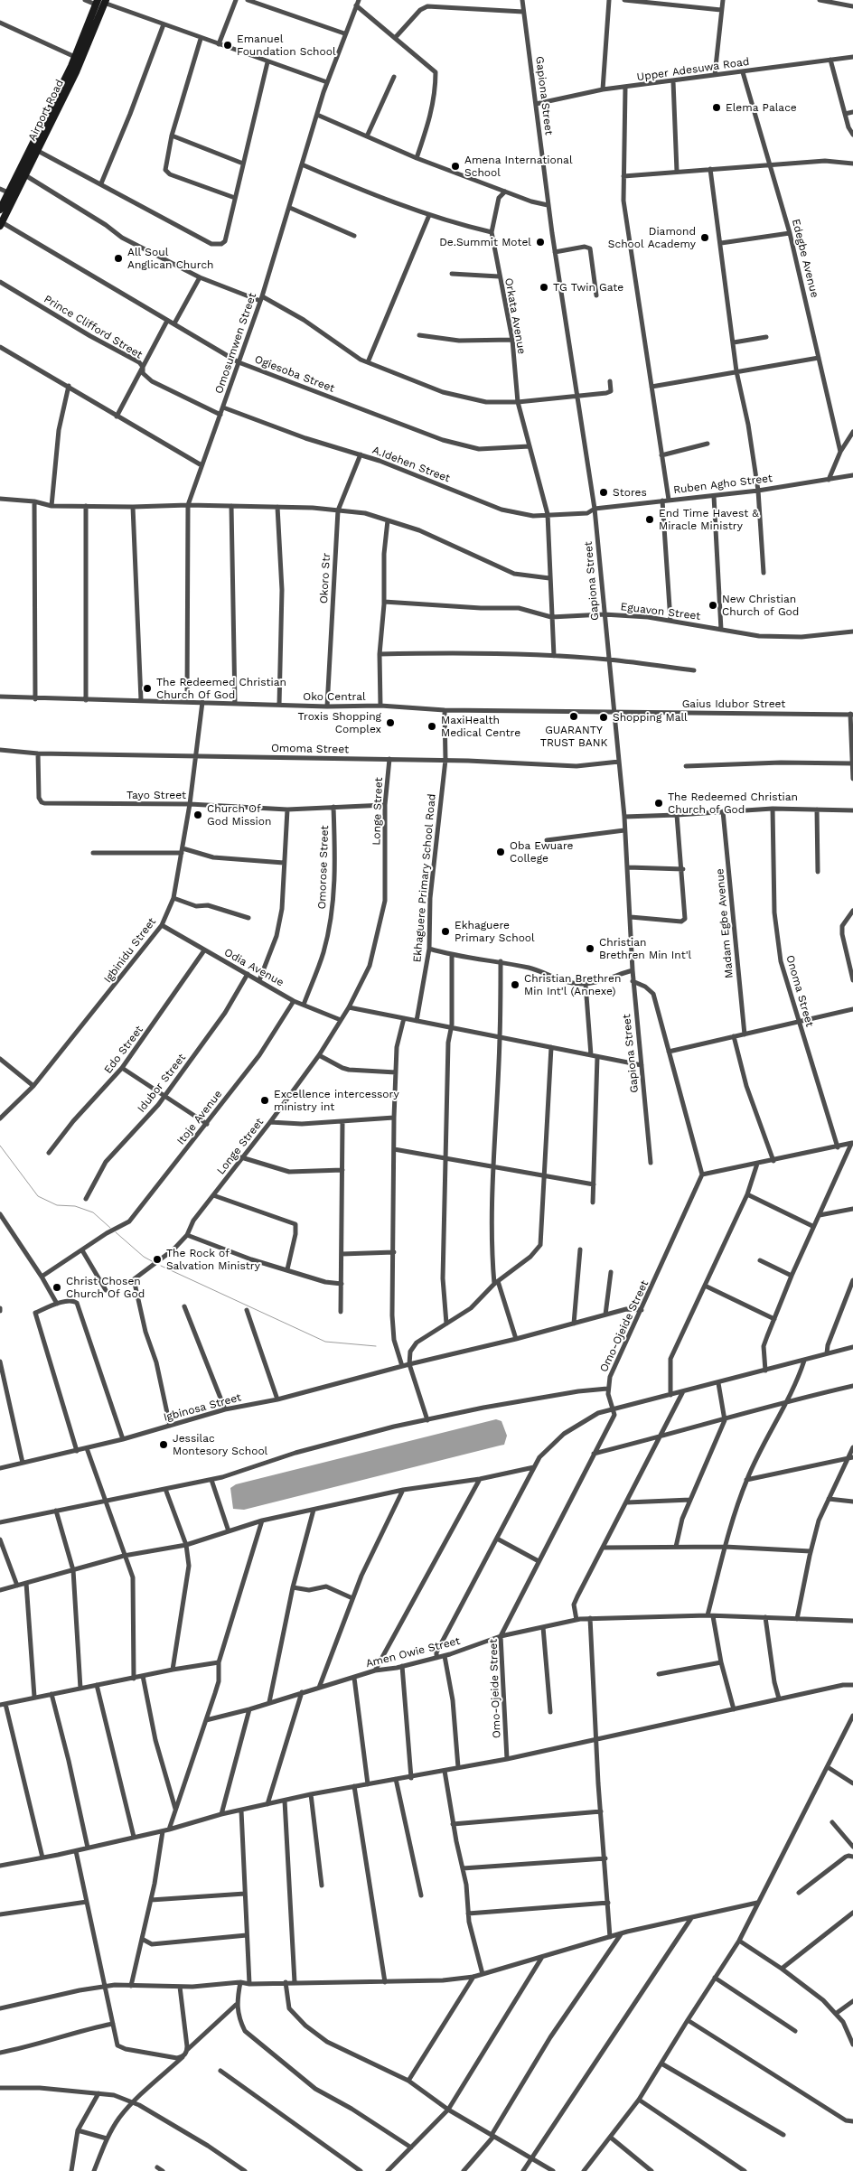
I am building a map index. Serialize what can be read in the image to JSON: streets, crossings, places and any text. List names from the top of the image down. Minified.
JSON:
{"streets":{"main road":["Airport Road"],"street":["Upper Adesuwa Road","Gapiona Street","Edegbe Avenue","Orkata Avenue","Prince Clifford Street","Omosumwen Street","Ogiesoba Street","A.Idehen Street","Ruben Agho Street","Okoro Str","Eguavon Street","Oko Central","Gaius Idubor Street","Omoma Street","Tayo Street","Longe Street","Omorose Street","Ekhaguere Primary School Road","Madam Egbe Avenue","Igbinidu Street","Odia Avenue","Onoma Street","Edo Street","Idubor Street","Itoje Avenue","Omo-Ojeide Street","Igbinosa Street","Amen Owie Street"]},"crossings":[["Upper Adesuwa Road","Gapiona Street"],["Upper Adesuwa Road","Edegbe Avenue"],["Gapiona Street","A.Idehen Street"],["Gapiona Street","Ruben Agho Street"],["Gapiona Street","Eguavon Street"],["Gapiona Street","Oko Central"],["Gapiona Street","Gaius Idubor Street"],["Gapiona Street","Omoma Street"],["Airport Road","Ogiesoba Street"],["Orkata Avenue","Ogiesoba Street"],["Orkata Avenue","A.Idehen Street"],["Orkata Avenue","Eguavon Street"],["Prince Clifford Street","Omosumwen Street"],["Omosumwen Street","Ogiesoba Street"],["Omosumwen Street","A.Idehen Street"],["Omosumwen Street","Oko Central"],["A.Idehen Street","Ruben Agho Street"],["A.Idehen Street","Okoro Str"],["Okoro Str","Oko Central"],["Oko Central","Gaius Idubor Street"],["Oko Central","Ekhaguere Primary School Road"],["Oko Central","Igbinidu Street"],["Omoma Street","Tayo Street"],["Omoma Street","Longe Street"],["Omoma Street","Ekhaguere Primary School Road"],["Omoma Street","Igbinidu Street"],["Tayo Street","Longe Street"],["Tayo Street","Omorose Street"],["Tayo Street","Igbinidu Street"],["Longe Street","Odia Avenue"],["Longe Street","Igbinosa Street"],["Omorose Street","Odia Avenue"],["Igbinidu Street","Odia Avenue"],["Odia Avenue","Edo Street"],["Odia Avenue","Idubor Street"],["Odia Avenue","Itoje Avenue"],["Omo-Ojeide Street","Igbinosa Street"],["Omo-Ojeide Street","Amen Owie Street"]],"places":["Emanuel Foundation School","Elema Palace","Amena International School","Diamond School Academy","De.Summit Motel","All Soul Anglican Church","TG Twin Gate","Stores","End Time Havest & Miracle Ministry","New Christian Church of God","The Redeemed Christian Church Of God","GUARANTY TRUST BANK","Shopping Mall","Troxis Shopping Complex","MaxiHealth Medical Centre","The Redeemed Christian Church of God","Church Of God Mission","Oba Ewuare College","Ekhaguere Primary School","Christian Brethren Min Int'l","Christian Brethren Min Int'l (Annexe)","Excellence intercessory ministry int","The Rock of Salvation Ministry","Christ Chosen Church Of God","Jessilac Montesory School"]}
